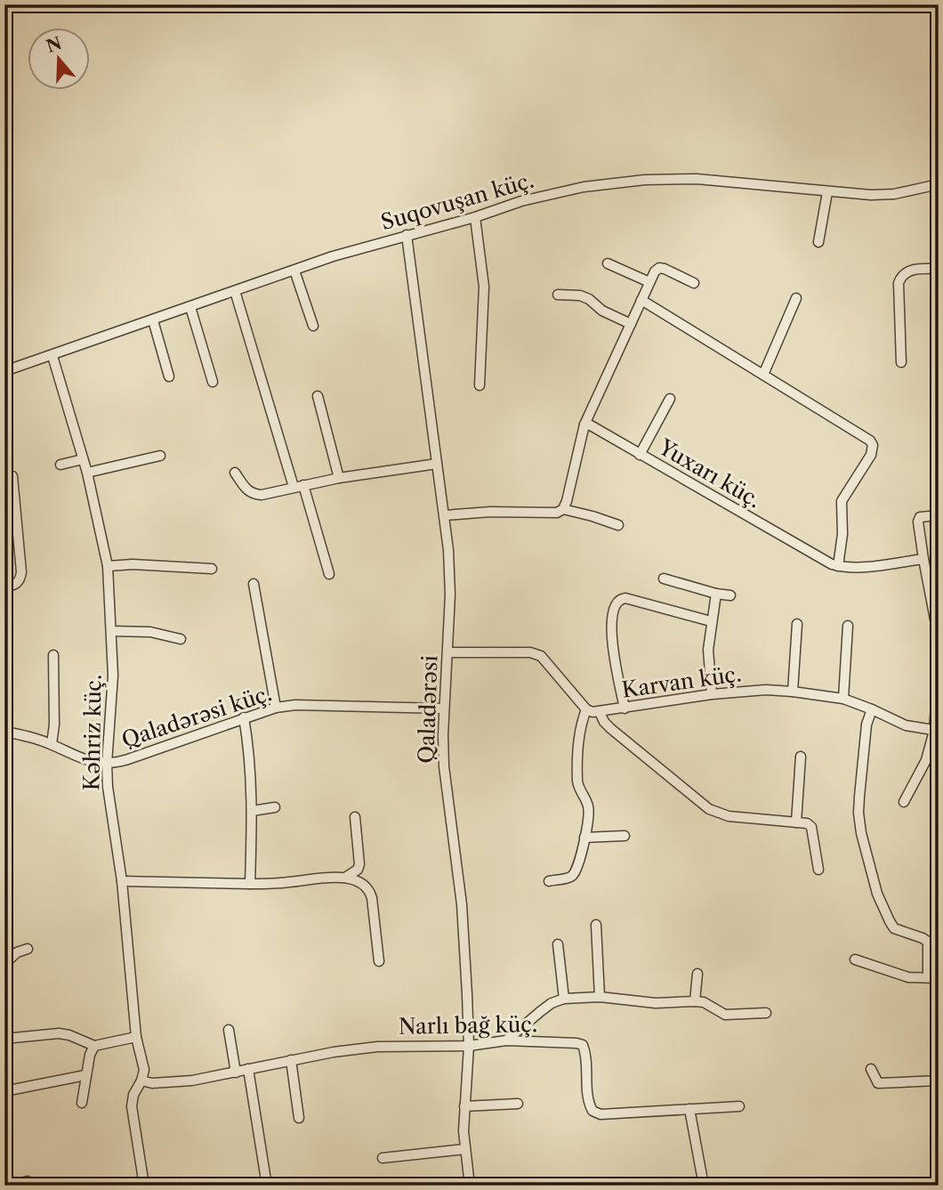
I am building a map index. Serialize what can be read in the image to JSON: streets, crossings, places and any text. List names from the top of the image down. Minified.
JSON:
{"streets":{"street":["Suqovuşan küç.","Yuxarı küç.","Karvan küç.","Qaladərəsi","Qaladərəsi küç.","Kəhriz küç.","Narlı bağ küç."]},"crossings":[["Suqovuşan küç.","Qaladərəsi"],["Suqovuşan küç.","Kəhriz küç."],["Qaladərəsi","Qaladərəsi küç."],["Qaladərəsi","Narlı bağ küç."],["Qaladərəsi küç.","Kəhriz küç."],["Kəhriz küç.","Narlı bağ küç."]],"north":"top"}
